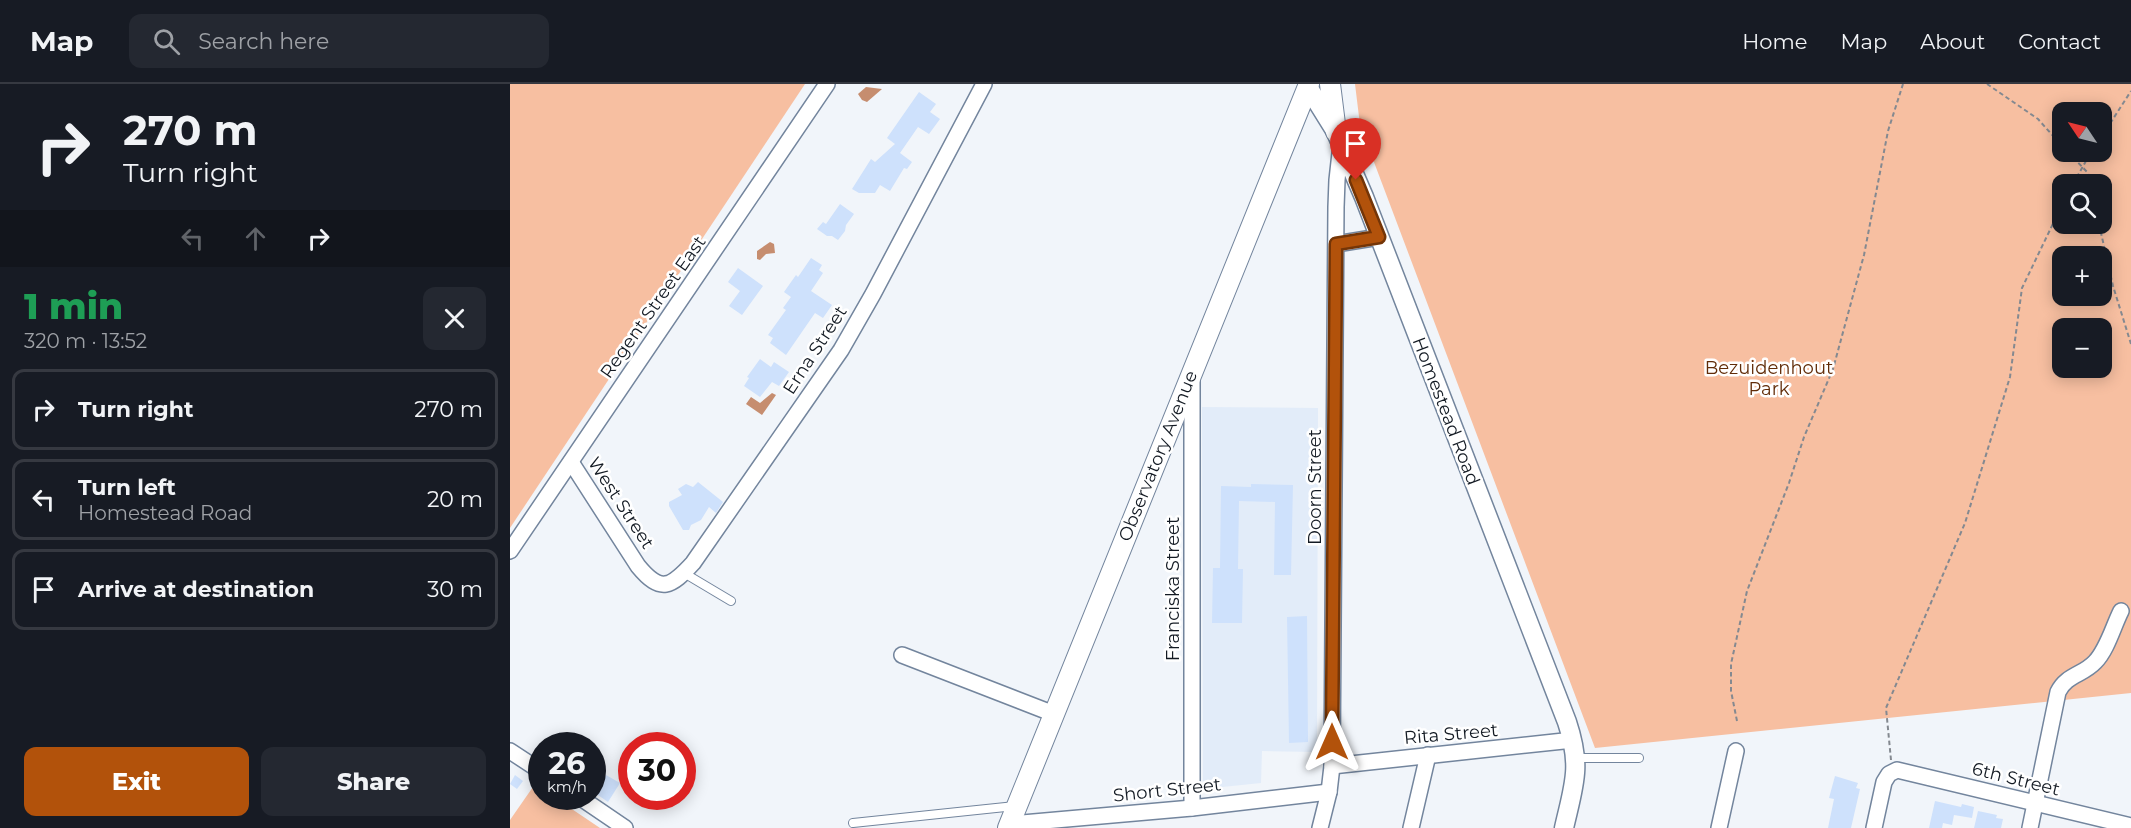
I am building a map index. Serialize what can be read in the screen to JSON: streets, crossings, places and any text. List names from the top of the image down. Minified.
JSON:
{"streets":{"main road":["Observatory Avenue"],"street":["Regent Street East","Erna Street","Homestead Road","Doorn Street","West Street","Franciska Street","Rita Street","6th Street","Short Street"]},"crossings":[["Regent Street East","West Street"],["Erna Street","West Street"],["Homestead Road","Observatory Avenue"],["Homestead Road","Doorn Street"],["Homestead Road","Rita Street"],["Observatory Avenue","Franciska Street"],["Observatory Avenue","Short Street"],["Doorn Street","Rita Street"],["Doorn Street","Short Street"],["Franciska Street","Short Street"]],"parks":["Bezuidenhout Park"],"north":"top left","page":{"header":"Map","search":"Search here","nav":["Home","Map","About","Contact"],"turn":["270 m","Turn right"],"map_buttons":["+","−"],"heading":["1 min","320 m · 13:52"],"list":[{"name":"Turn right","value":"270 m"},{"name":"Turn left","note":"Homestead Road","value":"20 m"},{"name":"Arrive at destination","value":"30 m"}],"speed":"26 km/h","limit":"30","buttons":["Exit","Share"]}}
